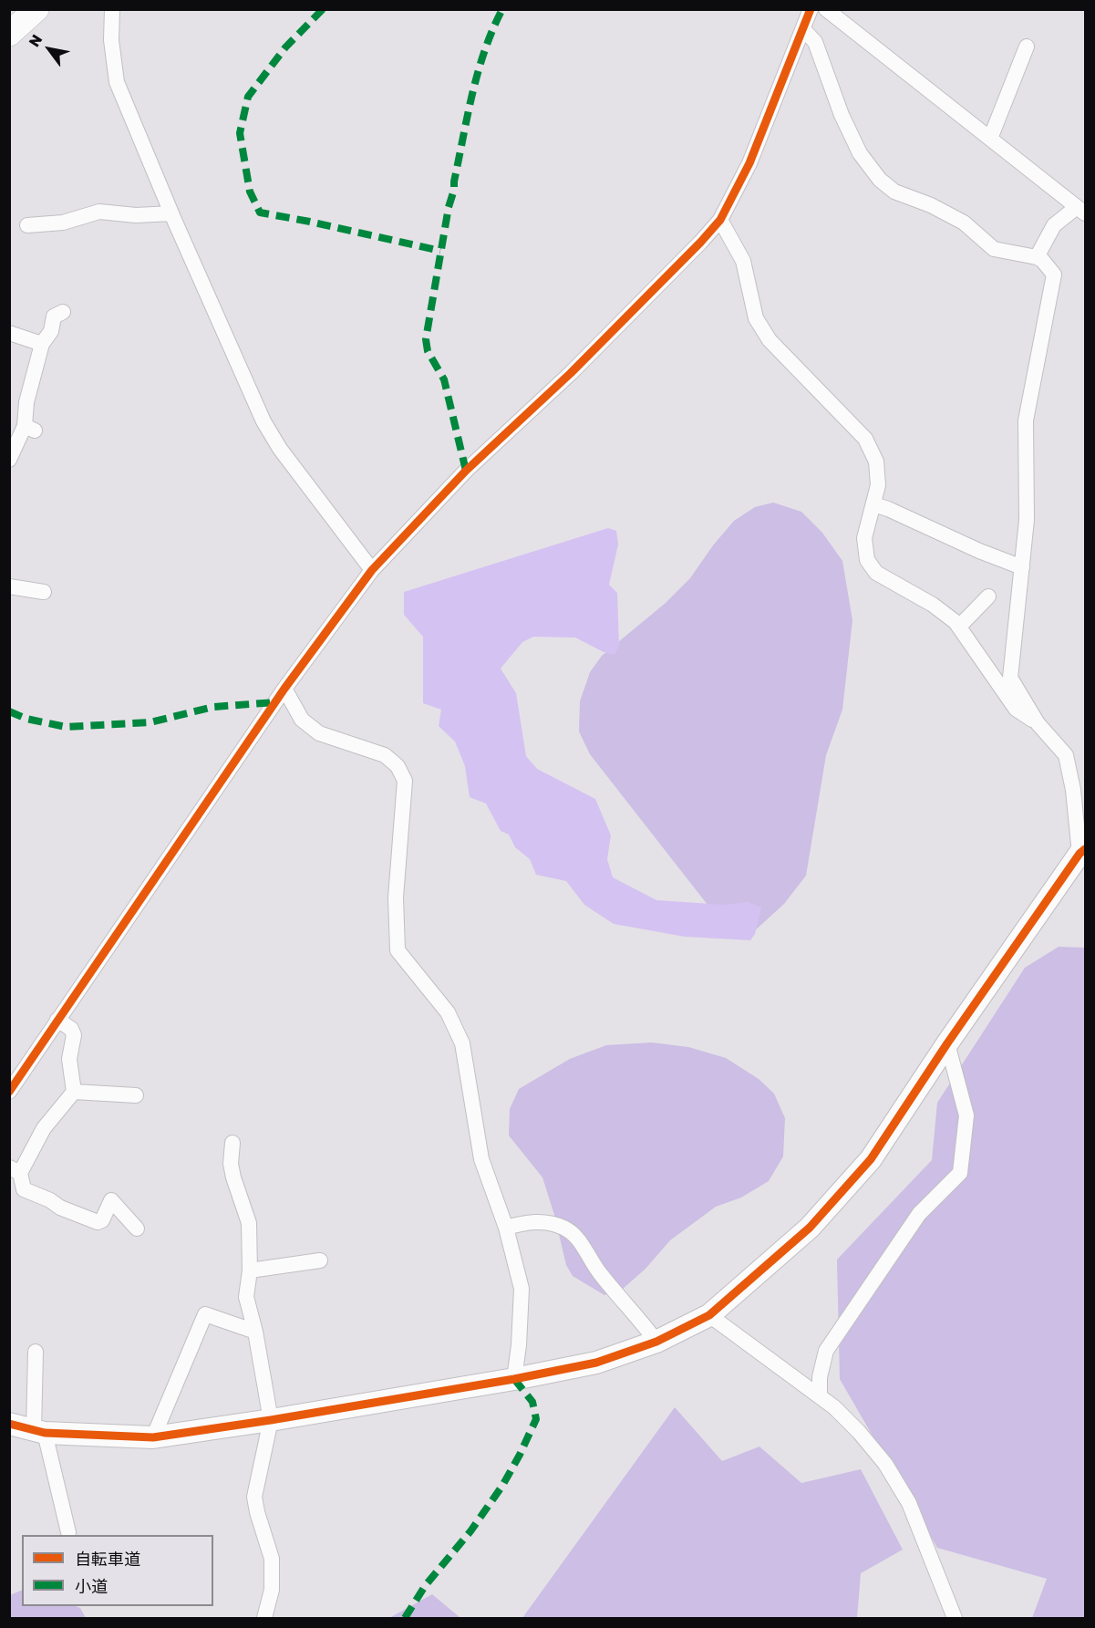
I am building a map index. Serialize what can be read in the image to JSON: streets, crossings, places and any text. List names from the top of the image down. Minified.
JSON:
{"legend":["自転車道","小道"],"north":"top left"}
